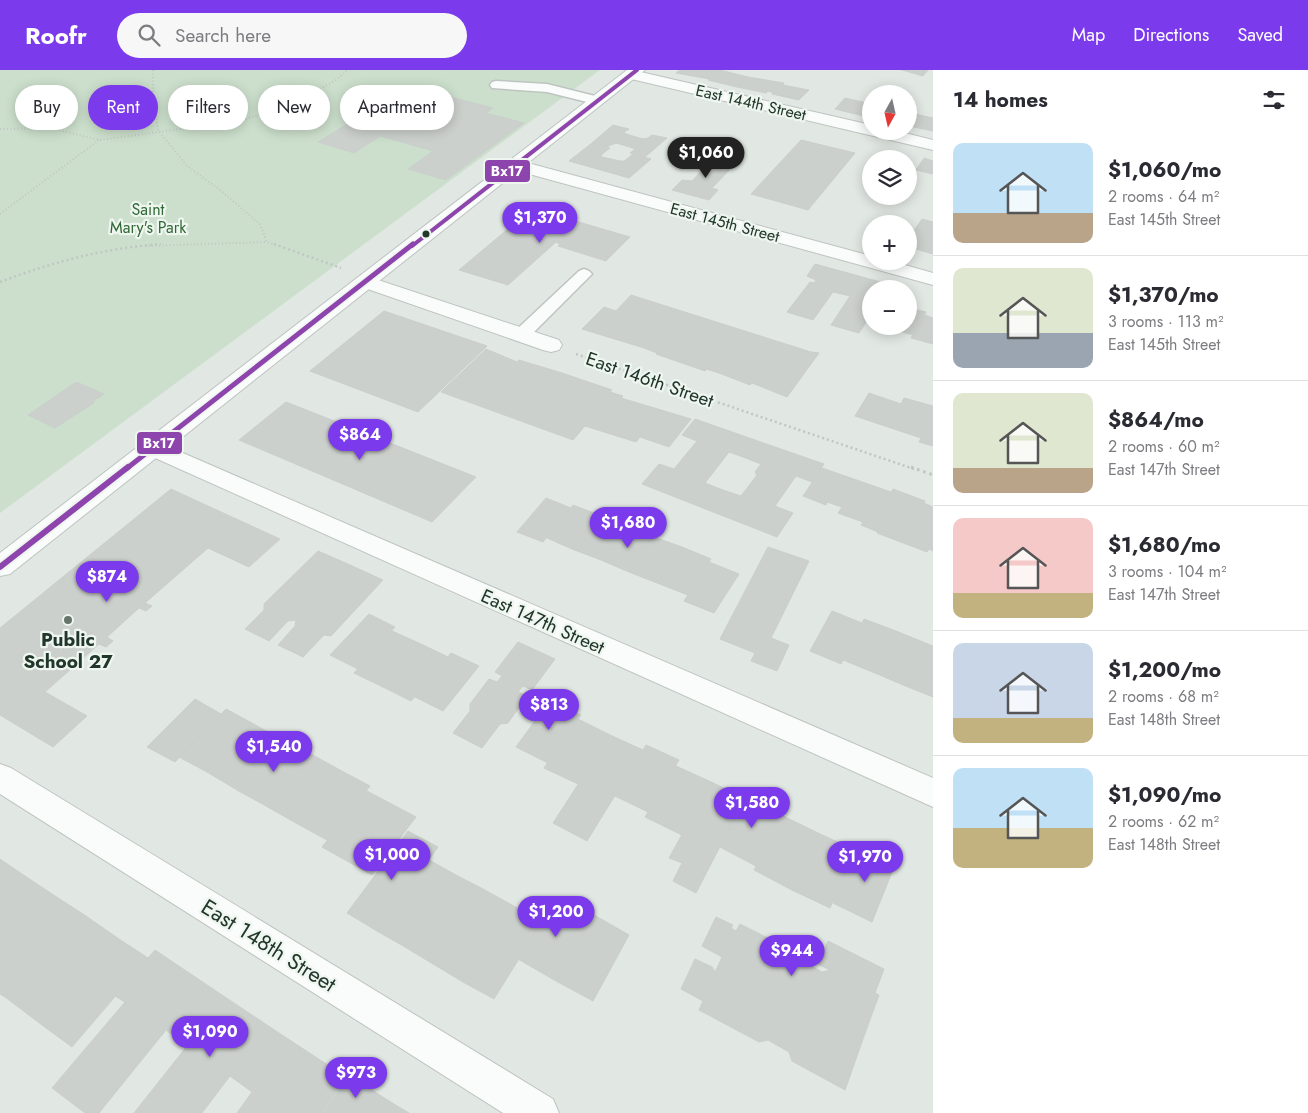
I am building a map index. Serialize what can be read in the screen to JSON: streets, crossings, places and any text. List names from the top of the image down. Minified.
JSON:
{"streets":{"street":["East 144th Street","East 145th Street","East 147th Street","East 148th Street"],"path":["East 146th Street"]},"parks":["Saint Mary's Park"],"places":["Public School 27"],"lines":["transit line Bx17"],"north":"bottom","page":{"header":"Roofr","search":"Search here","nav":["Map","Directions","Saved"],"heading":"14 homes","map_buttons":["+","−"],"chip":["Buy","Rent","Filters","New","Apartment"],"list":[{"name":"$1,060/mo","note":"2 rooms · 64 m² · East 145th Street"},{"name":"$1,370/mo","note":"3 rooms · 113 m² · East 145th Street"},{"name":"$864/mo","note":"2 rooms · 60 m² · East 147th Street"},{"name":"$1,680/mo","note":"3 rooms · 104 m² · East 147th Street"},{"name":"$1,200/mo","note":"2 rooms · 68 m² · East 148th Street"},{"name":"$1,090/mo","note":"2 rooms · 62 m² · East 148th Street"}],"price":["$1,060","$1,370","$864","$1,680","$874","$813","$1,540","$1,580","$1,000","$1,970","$1,200","$944","$1,090","$973"]}}
